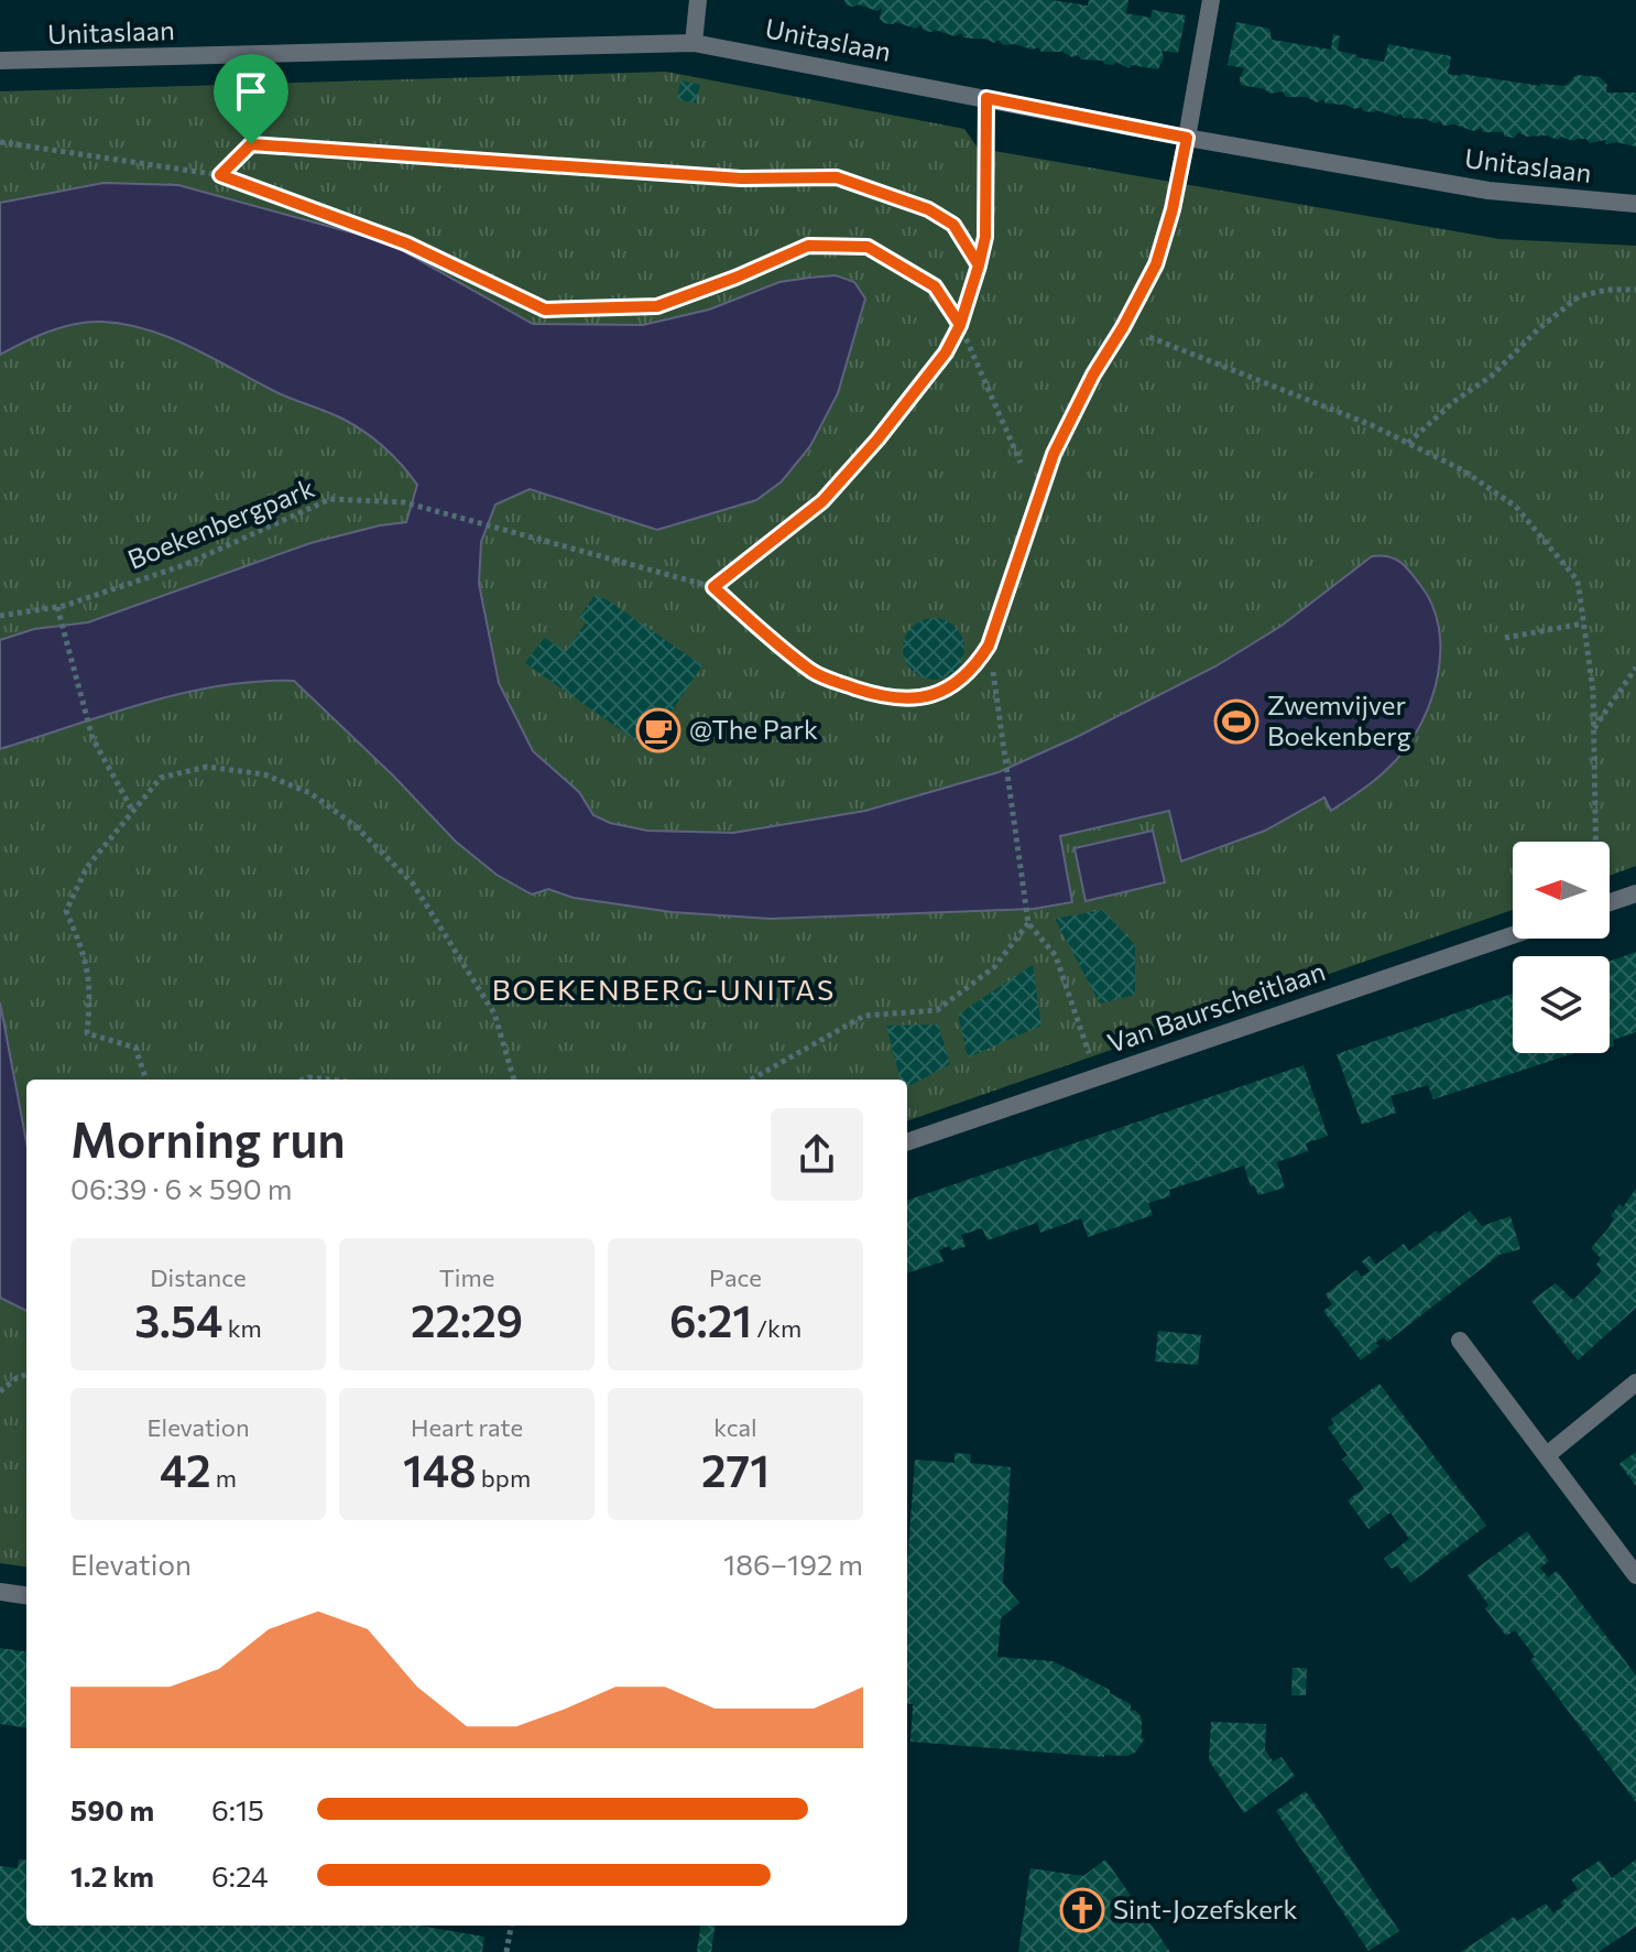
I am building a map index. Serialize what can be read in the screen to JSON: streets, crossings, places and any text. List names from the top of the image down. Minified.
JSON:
{"streets":{"street":["Unitaslaan","Van Baurscheitlaan"],"path":["Boekenbergpark"]},"districts":["BOEKENBERG-UNITAS"],"places":{"sports":["Zwemvijver Boekenberg"],"cafe":["@The Park"],"church":["Sint-Jozefskerk"]},"north":"left","page":{"heading":["Morning run","06:39 · 6 × 590 m"],"stats":[["Distance","3.54 km"],["Time","22:29"],["Pace","6:21 /km"],["Elevation","42 m"],["Heart rate","148 bpm"],["kcal","271"]],"chart":["Elevation","186–192 m"],"list":[{"name":"590 m","note":"6:15"},{"name":"1.2 km","note":"6:24"}]}}
